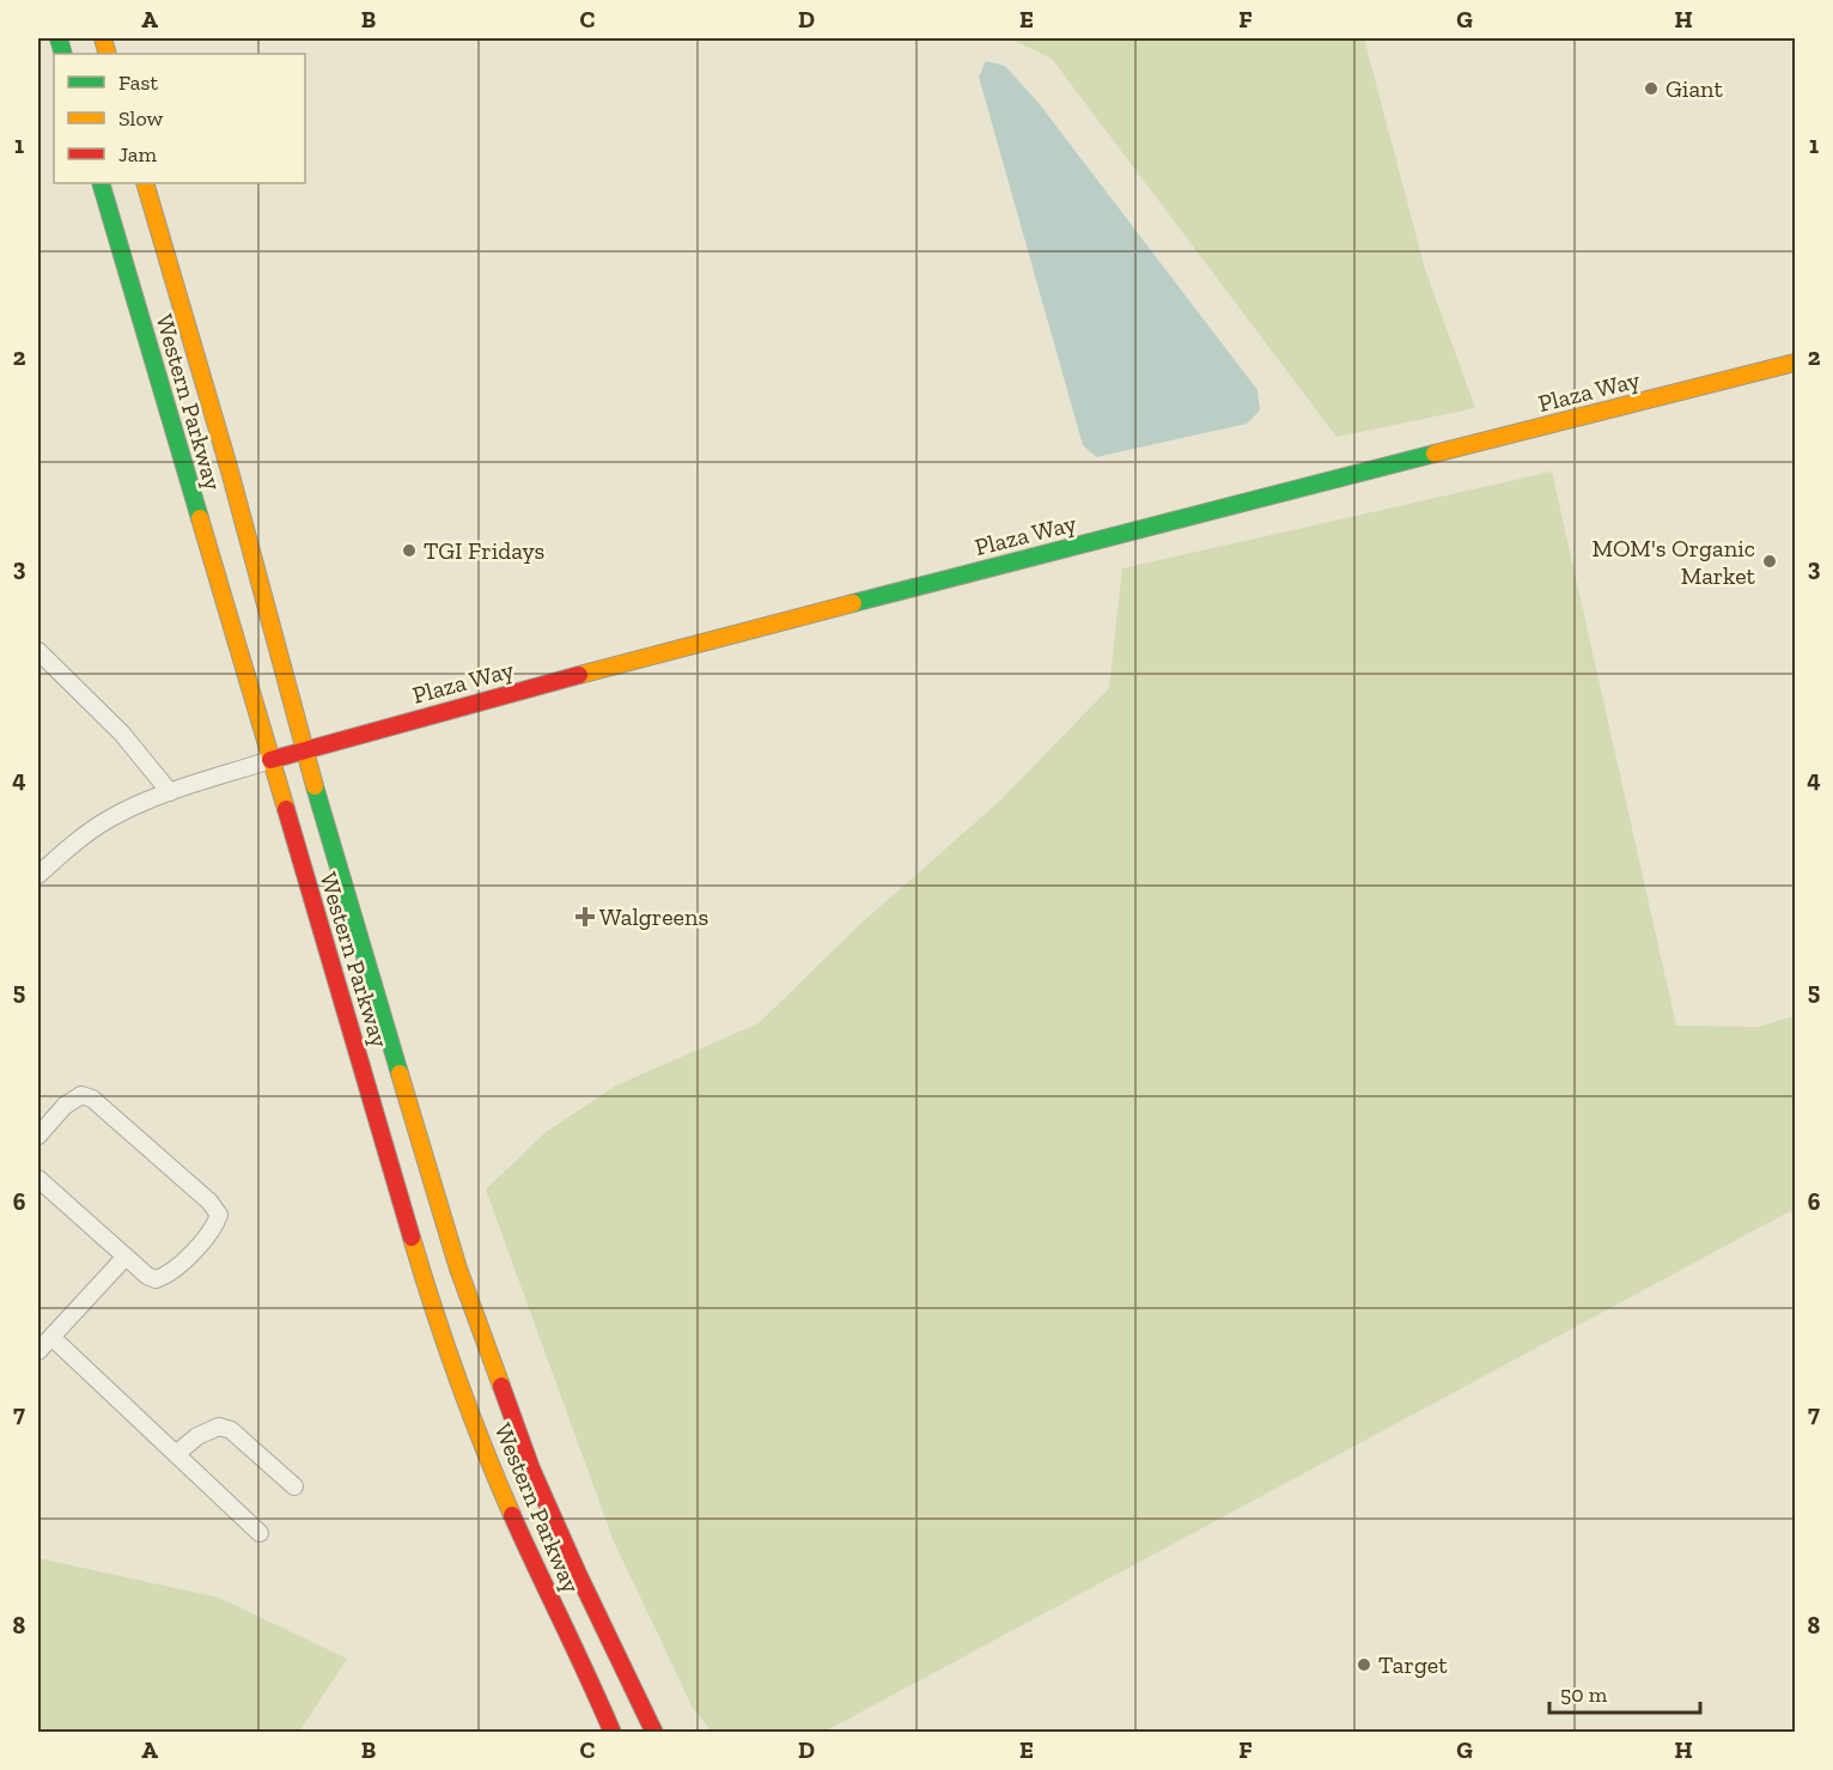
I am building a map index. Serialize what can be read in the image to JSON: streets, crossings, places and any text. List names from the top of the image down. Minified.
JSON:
{"streets":{"main road":["Plaza Way","Western Parkway"]},"crossings":[["Plaza Way","Western Parkway"]],"places":{"other":["Giant","TGI Fridays","MOM's Organic Market","Target"],"health":["Walgreens"]},"legend":["Fast","Slow","Jam"],"scale_bar":"50 m","grid":{"columns":["A","B","C","D","E","F","G","H"],"rows":["1","2","3","4","5","6","7","8"]}}
